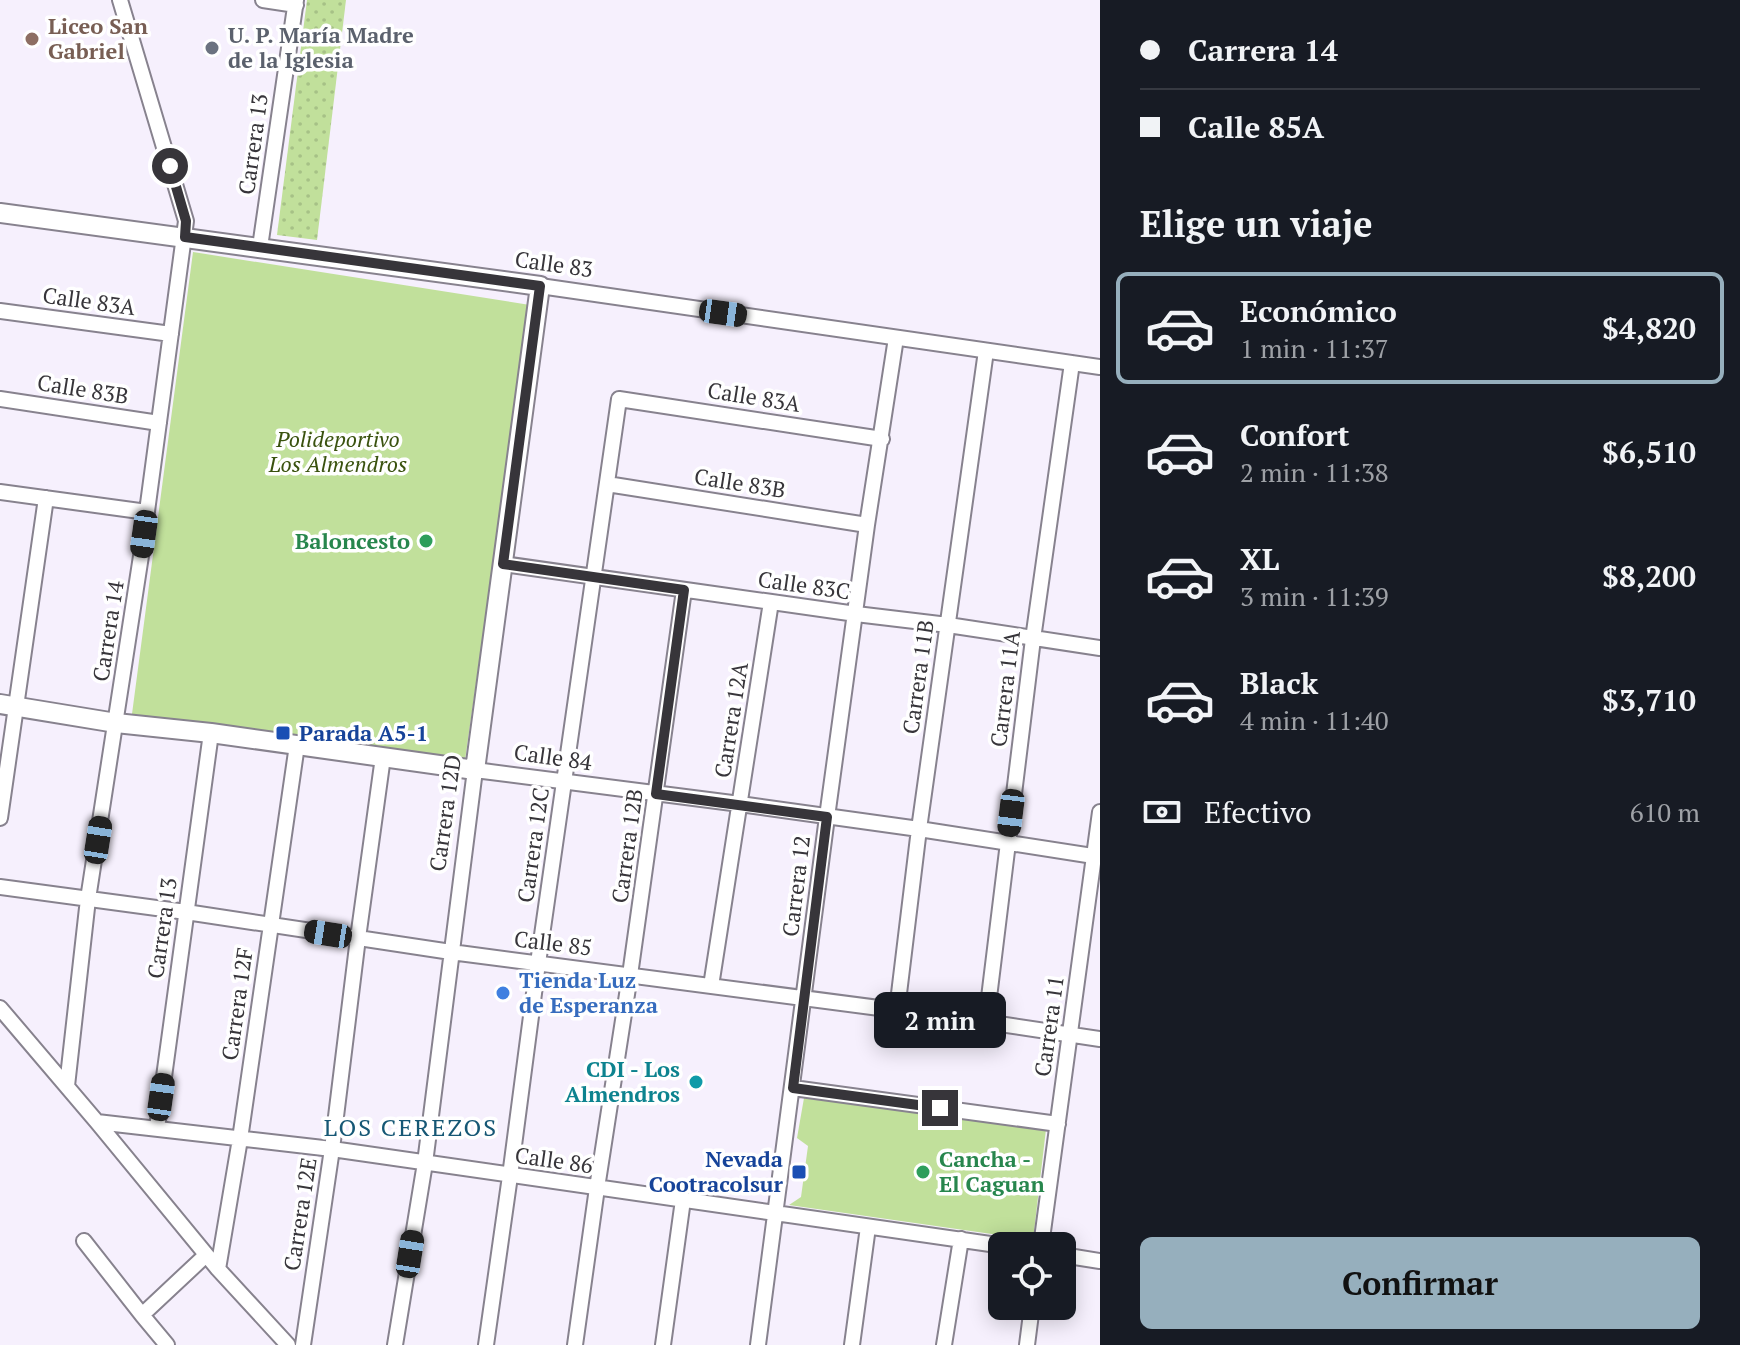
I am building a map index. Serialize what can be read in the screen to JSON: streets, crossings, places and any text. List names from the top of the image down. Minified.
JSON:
{"streets":{"street":["Carrera 13","Calle 83","Calle 83A","Calle 83B","Calle 83C","Carrera 14","Carrera 11B","Carrera 11A","Carrera 12A","Calle 84","Carrera 12D","Carrera 12C","Carrera 12B","Carrera 12","Calle 85","Carrera 12F","Carrera 11","Calle 86","Carrera 12E"]},"crossings":[["Carrera 13","Calle 83"],["Carrera 13","Calle 84"],["Carrera 13","Calle 85"],["Carrera 13","Calle 86"],["Calle 83","Carrera 14"],["Calle 83","Carrera 11B"],["Calle 83","Carrera 11A"],["Calle 83","Carrera 12D"],["Calle 83","Carrera 12"],["Calle 83A","Carrera 14"],["Calle 83A","Carrera 12C"],["Calle 83A","Carrera 12"],["Calle 83B","Carrera 14"],["Calle 83B","Carrera 12C"],["Calle 83B","Carrera 12"],["Calle 83C","Carrera 11B"],["Calle 83C","Carrera 11A"],["Calle 83C","Carrera 12A"],["Calle 83C","Carrera 12D"],["Calle 83C","Carrera 12C"],["Calle 83C","Carrera 12B"],["Calle 83C","Carrera 12"],["Carrera 14","Calle 84"],["Carrera 14","Calle 85"],["Carrera 11B","Calle 84"],["Carrera 11B","Calle 85"],["Carrera 11A","Calle 84"],["Carrera 11A","Calle 85"],["Carrera 12A","Calle 84"],["Carrera 12A","Calle 85"],["Calle 84","Carrera 12D"],["Calle 84","Carrera 12C"],["Calle 84","Carrera 12B"],["Calle 84","Carrera 12"],["Calle 84","Carrera 12F"],["Calle 84","Carrera 11"],["Calle 84","Carrera 12E"],["Carrera 12D","Calle 85"],["Carrera 12D","Calle 86"],["Carrera 12C","Calle 85"],["Carrera 12C","Calle 86"],["Carrera 12B","Calle 85"],["Carrera 12B","Calle 86"],["Carrera 12","Calle 85"],["Carrera 12","Calle 86"],["Calle 85","Carrera 12F"],["Calle 85","Carrera 11"],["Calle 85","Carrera 12E"],["Carrera 12F","Calle 86"],["Calle 86","Carrera 12E"]],"districts":["LOS CEREZOS"],"parks":["Polideportivo Los Almendros"],"places":{"other":["Liceo San Gabriel","U. P. María Madre de la Iglesia","Baloncesto","Tienda Luz de Esperanza","CDI - Los Almendros","Cancha - El Caguan"],"transit":["Parada A5-1","Nevada Cootracolsur"]},"page":{"banner":["Carrera 14","Calle 85A"],"heading":"Elige un viaje","list":[{"name":"Económico","note":"1 min · 11:37","value":"$4,820"},{"name":"Confort","note":"2 min · 11:38","value":"$6,510"},{"name":"XL","note":"3 min · 11:39","value":"$8,200"},{"name":"Black","note":"4 min · 11:40","value":"$3,710"}],"pay":["Efectivo","610 m"],"bubble":"2 min","buttons":"Confirmar"}}
